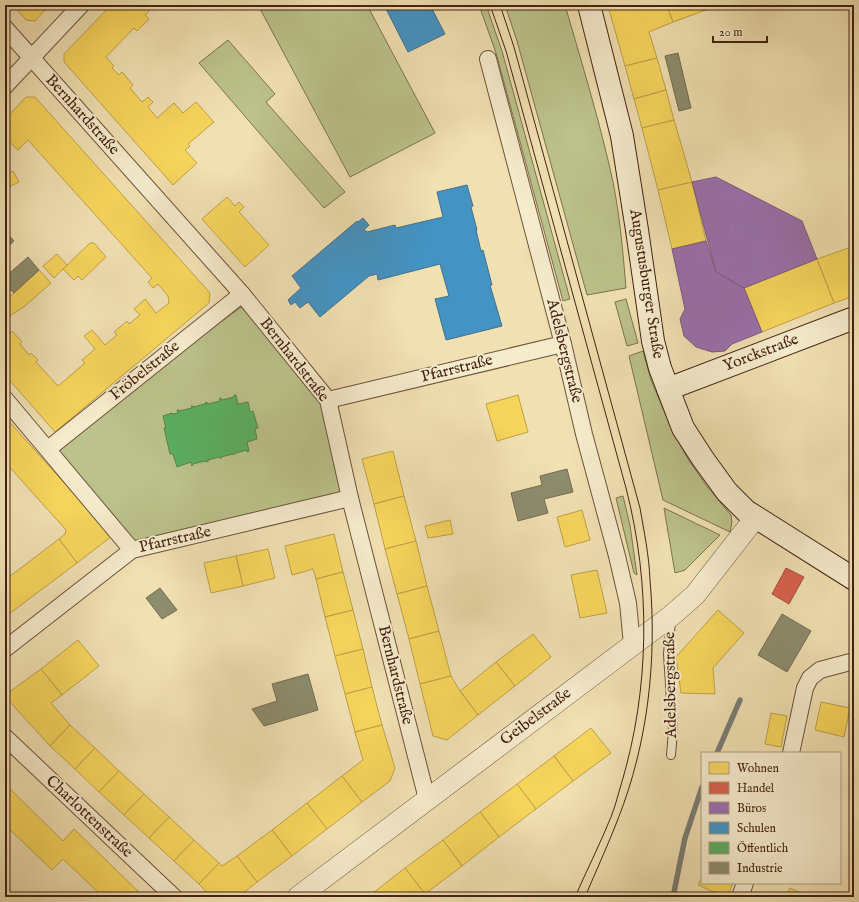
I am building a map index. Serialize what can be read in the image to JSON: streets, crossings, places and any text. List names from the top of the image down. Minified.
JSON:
{"streets":{"main road":["Augustusburger Straße","Yorckstraße"],"street":["Bernhardstraße","Adelsbergstraße","Pfarrstraße","Fröbelstraße","Geibelstraße","Charlottenstraße"]},"crossings":[["Bernhardstraße","Pfarrstraße"],["Bernhardstraße","Fröbelstraße"],["Bernhardstraße","Geibelstraße"],["Augustusburger Straße","Yorckstraße"],["Augustusburger Straße","Geibelstraße"],["Adelsbergstraße","Pfarrstraße"],["Adelsbergstraße","Geibelstraße"]],"legend":["Wohnen","Handel","Büros","Schulen","Öffentlich","Industrie"],"scale_bar":"20 m"}
